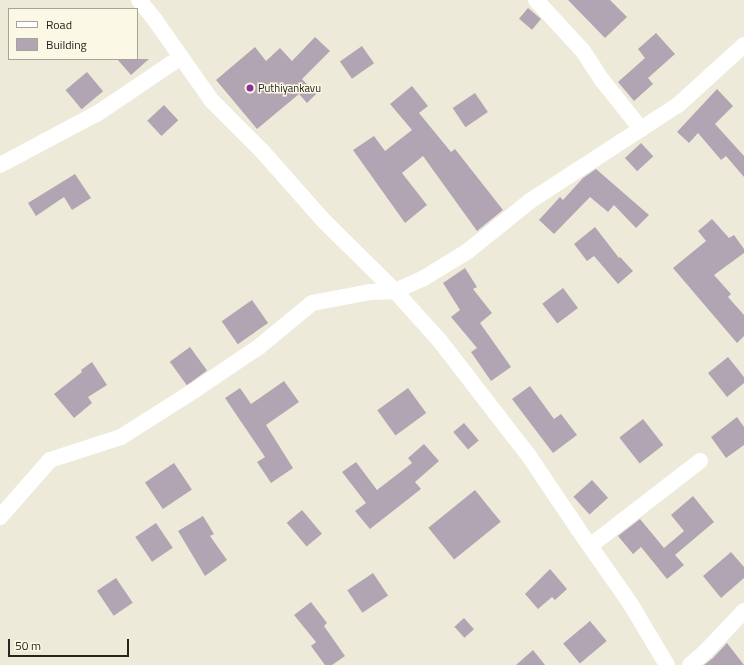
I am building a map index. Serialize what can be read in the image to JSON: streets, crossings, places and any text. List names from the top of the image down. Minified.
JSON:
{"places":["Puthiyankavu"],"legend":["Road","Building"],"scale_bar":"50 m"}
